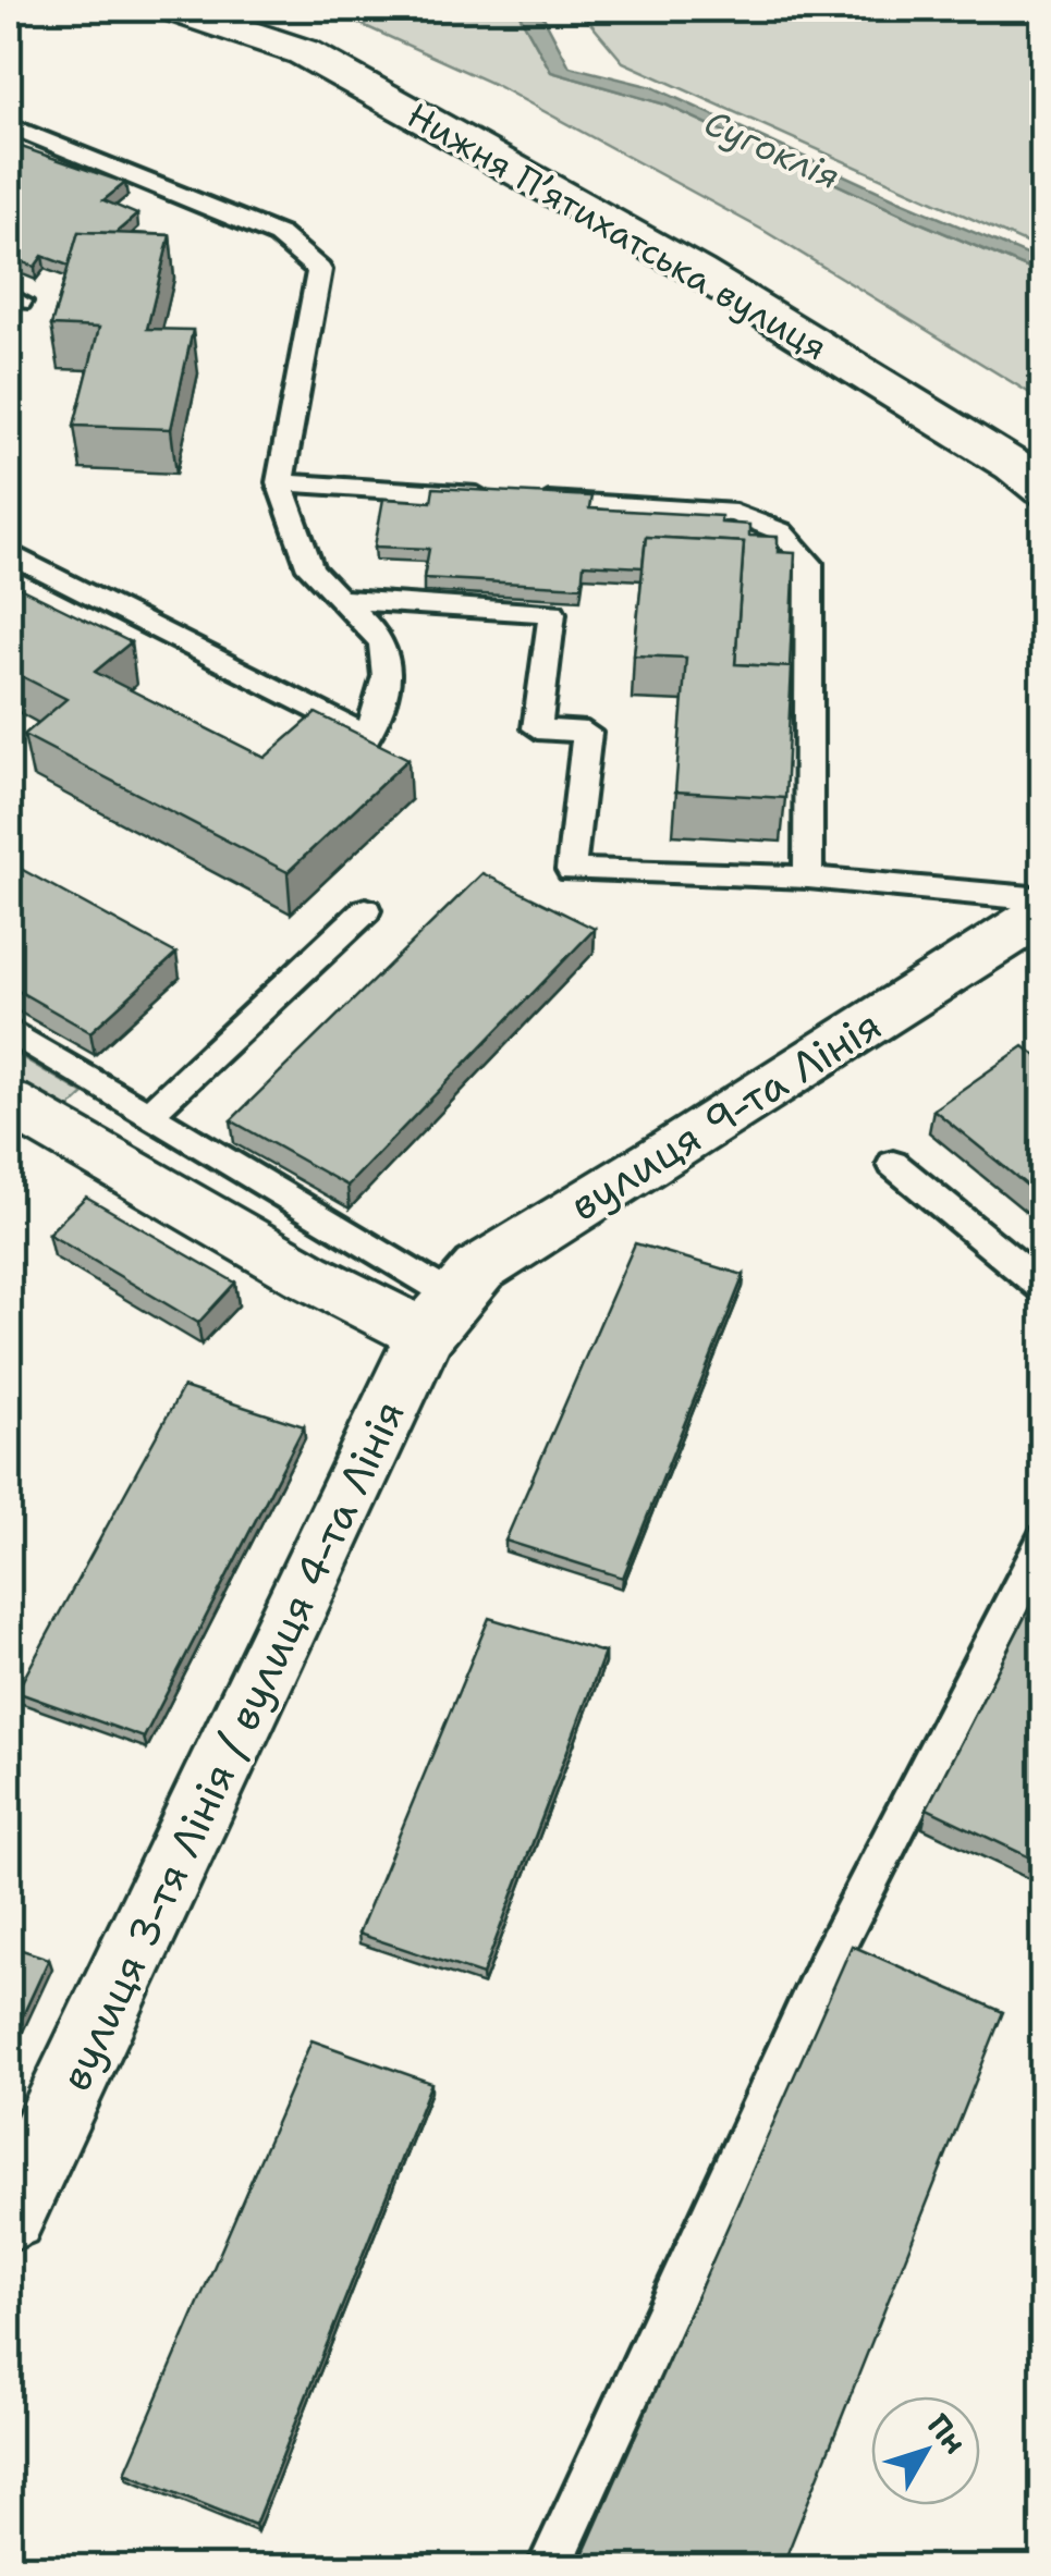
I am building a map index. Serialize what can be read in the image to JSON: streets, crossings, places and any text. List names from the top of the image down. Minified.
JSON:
{"streets":{"street":["Нижня Пʼятихатська вулиця","вулиця 9-та Лінія","вулиця 3-тя Лінія / вулиця 4-та Лінія"]},"crossings":[["вулиця 9-та Лінія","вулиця 3-тя Лінія / вулиця 4-та Лінія"]],"water":["Сугоклія"],"north":"top right"}
